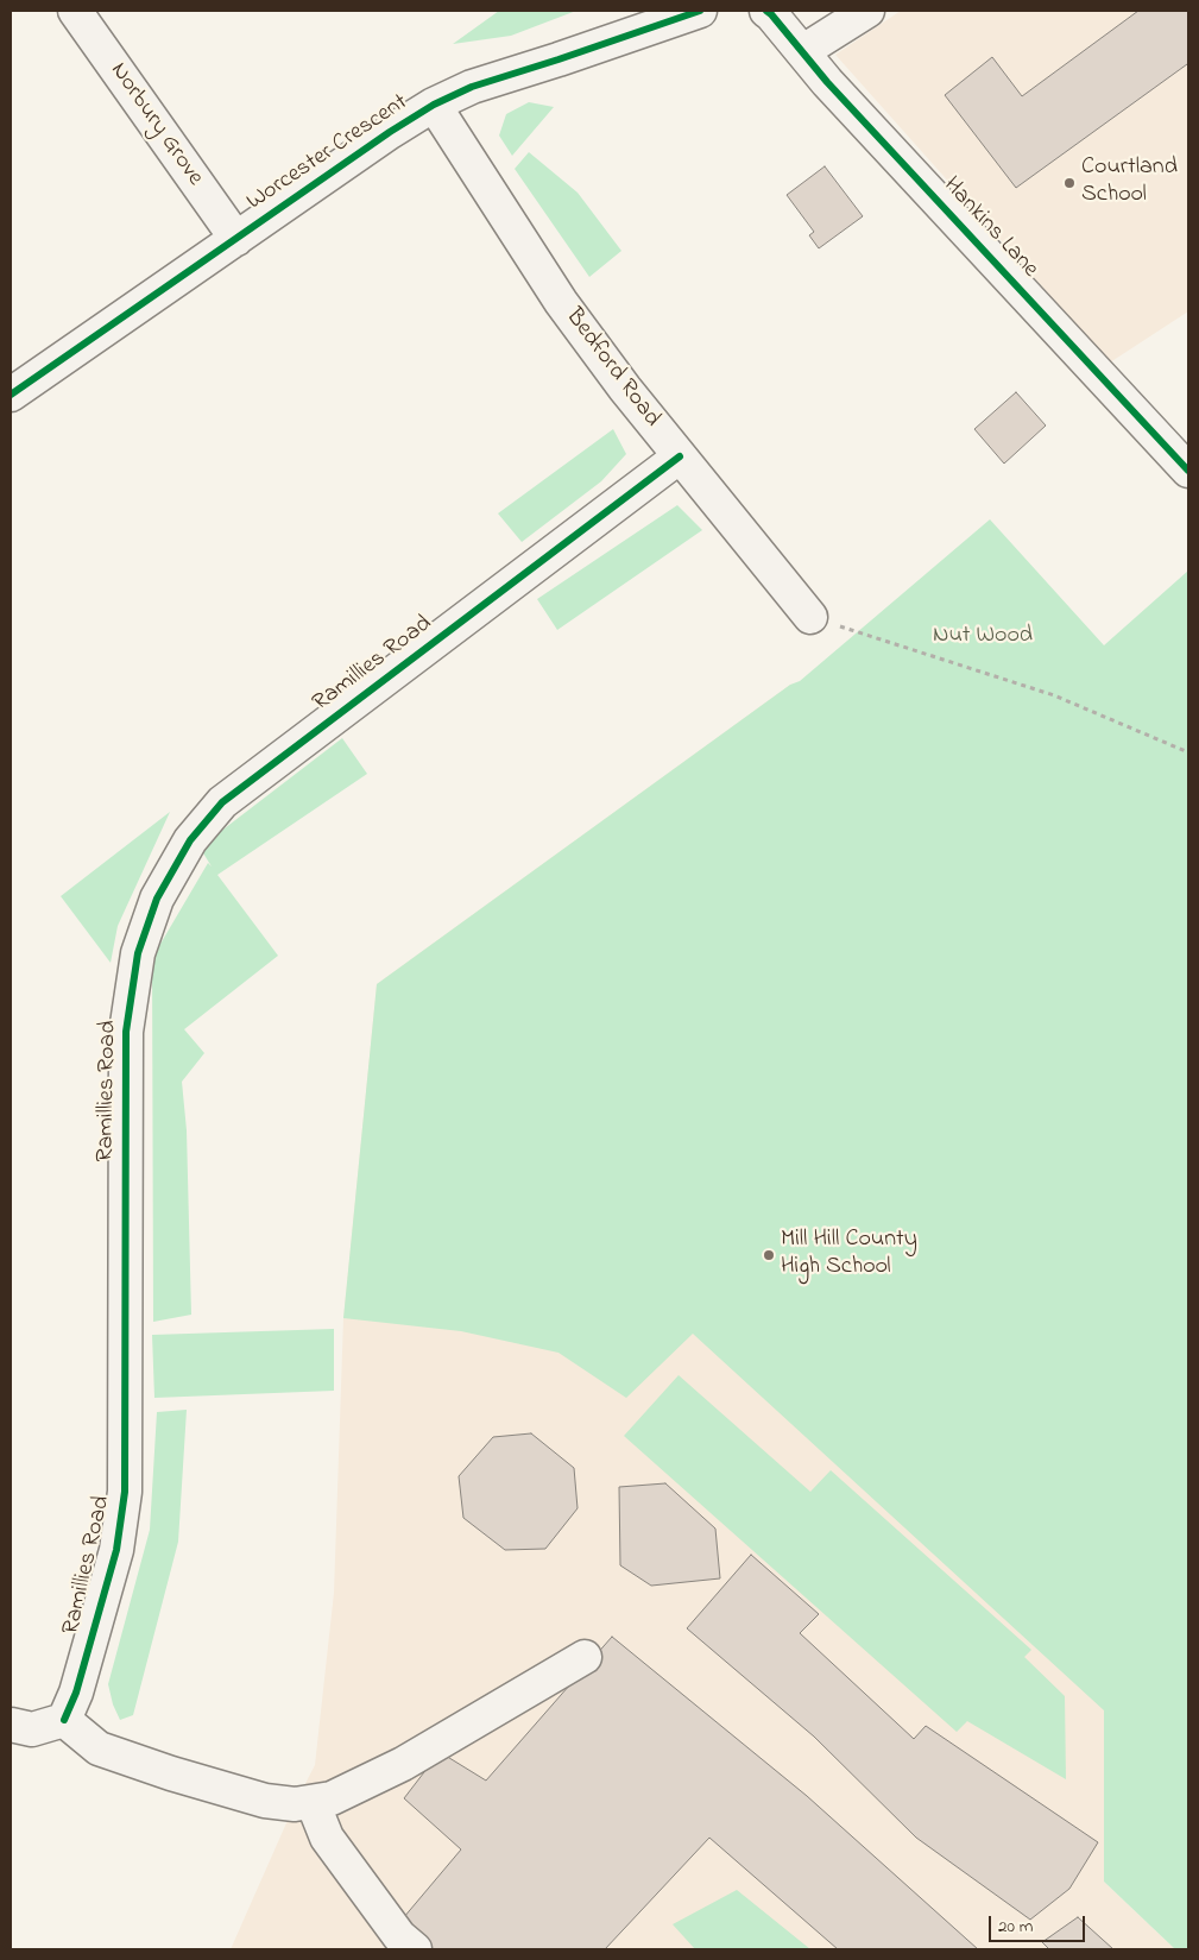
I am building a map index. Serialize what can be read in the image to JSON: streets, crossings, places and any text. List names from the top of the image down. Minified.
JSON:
{"streets":{"street":["Norbury Grove","Worcester Crescent","Hankins Lane","Bedford Road","Ramillies Road"]},"crossings":[["Norbury Grove","Worcester Crescent"],["Worcester Crescent","Bedford Road"],["Bedford Road","Ramillies Road"]],"parks":["Nut Wood"],"places":["Courtland School","Mill Hill County High School"],"scale_bar":"20 m"}
